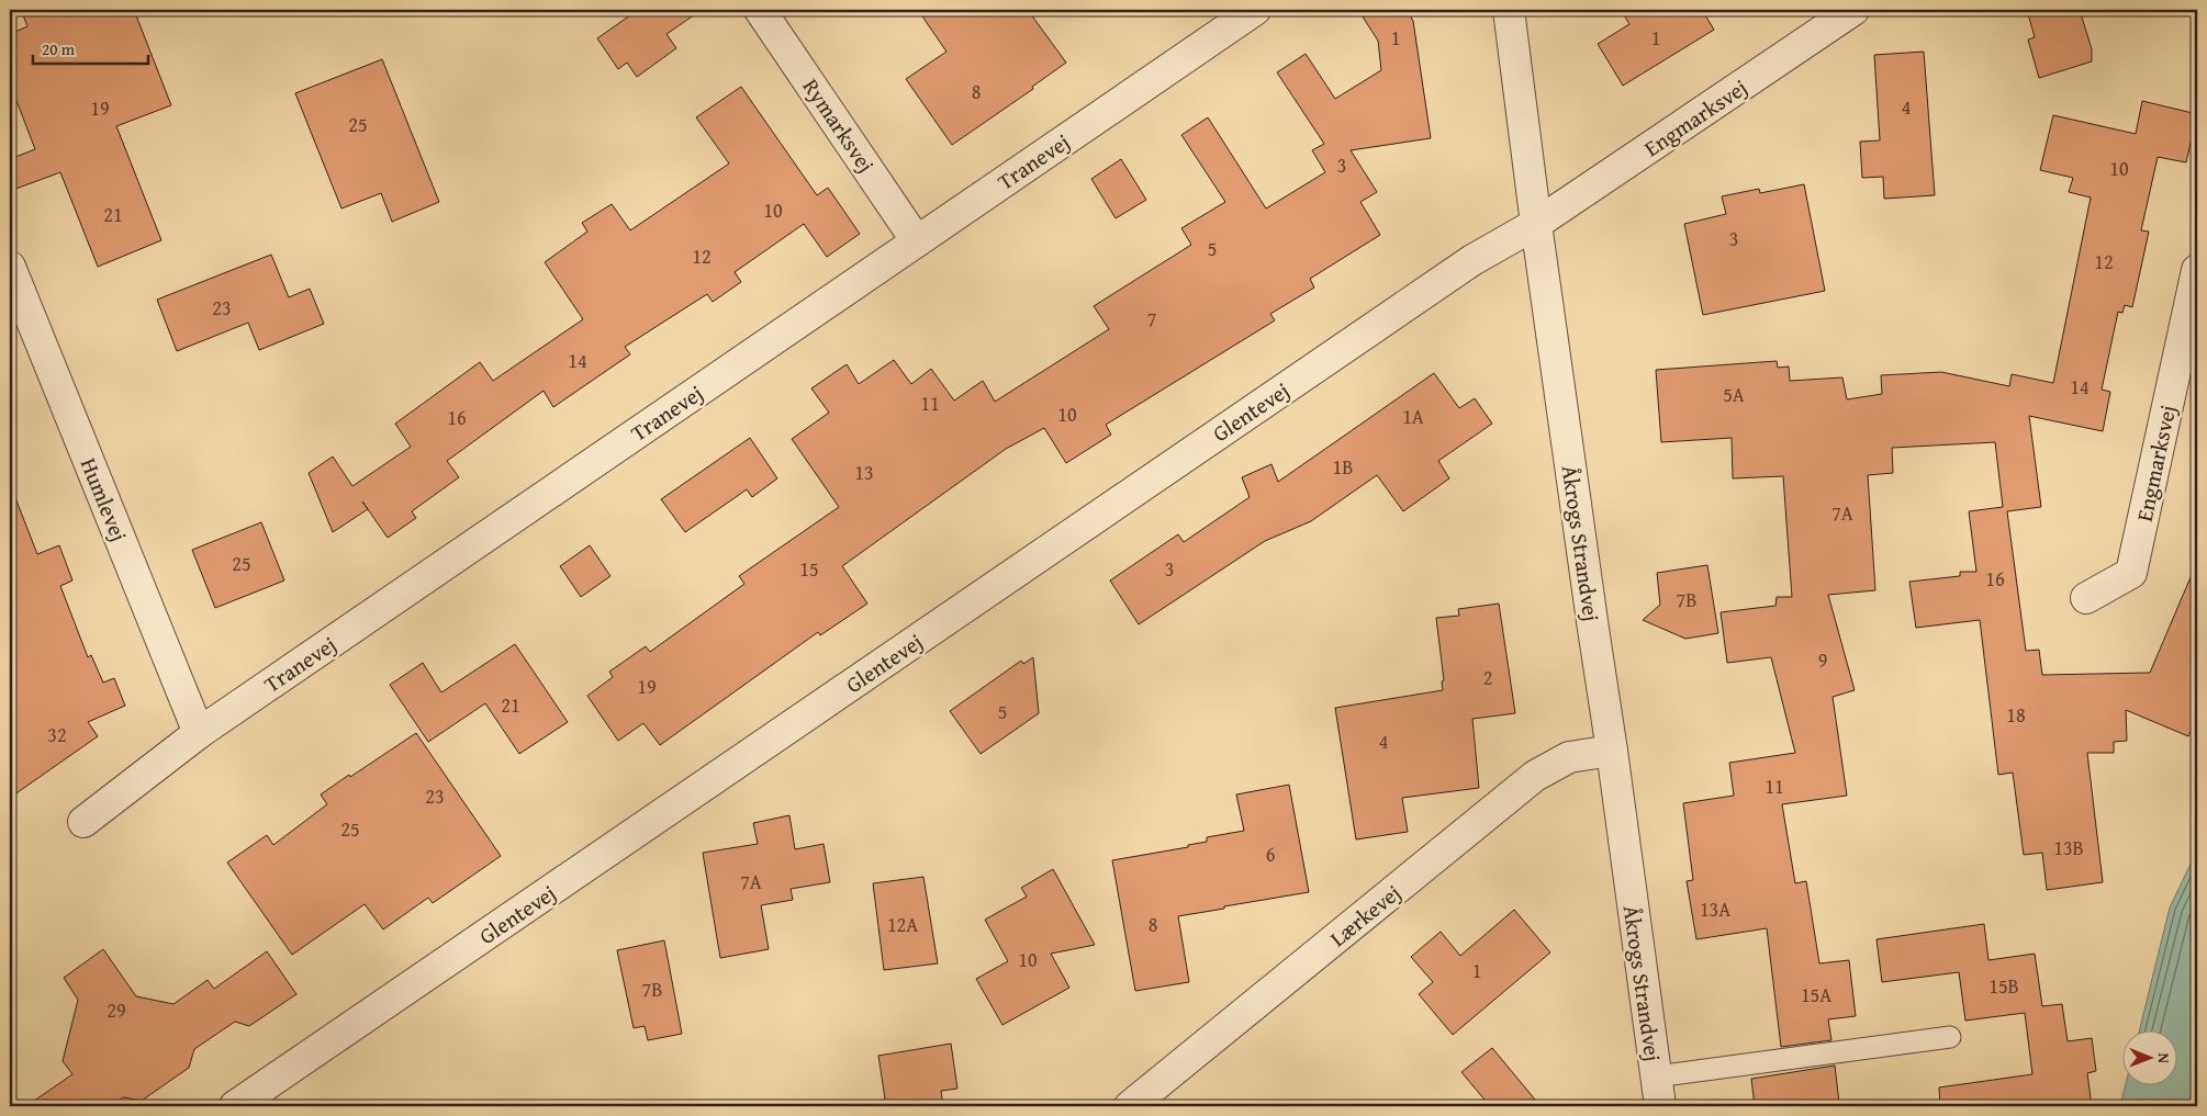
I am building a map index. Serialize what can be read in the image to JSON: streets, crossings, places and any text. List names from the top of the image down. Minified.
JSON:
{"streets":{"street":["Engmarksvej","Rymarksvej","Tranevej","Glentevej","Humlevej","Åkrogs Strandvej","Lærkevej"]},"crossings":[["Engmarksvej","Glentevej"],["Engmarksvej","Åkrogs Strandvej"],["Rymarksvej","Tranevej"],["Tranevej","Humlevej"],["Glentevej","Åkrogs Strandvej"],["Åkrogs Strandvej","Lærkevej"]],"house_numbers":["1","1","8","4","19","25","3","10","10","21","3","5","12","12","23","7","14","14","5A","11","10","1A","16","1B","13","7A","25","15","3","16","7B","9","2","19","21","5","18","32","4","11","23","25","13B","6","7A","13A","12A","8","10","1","15B","7B","15A","29"],"scale_bar":"20 m","north":"right"}
